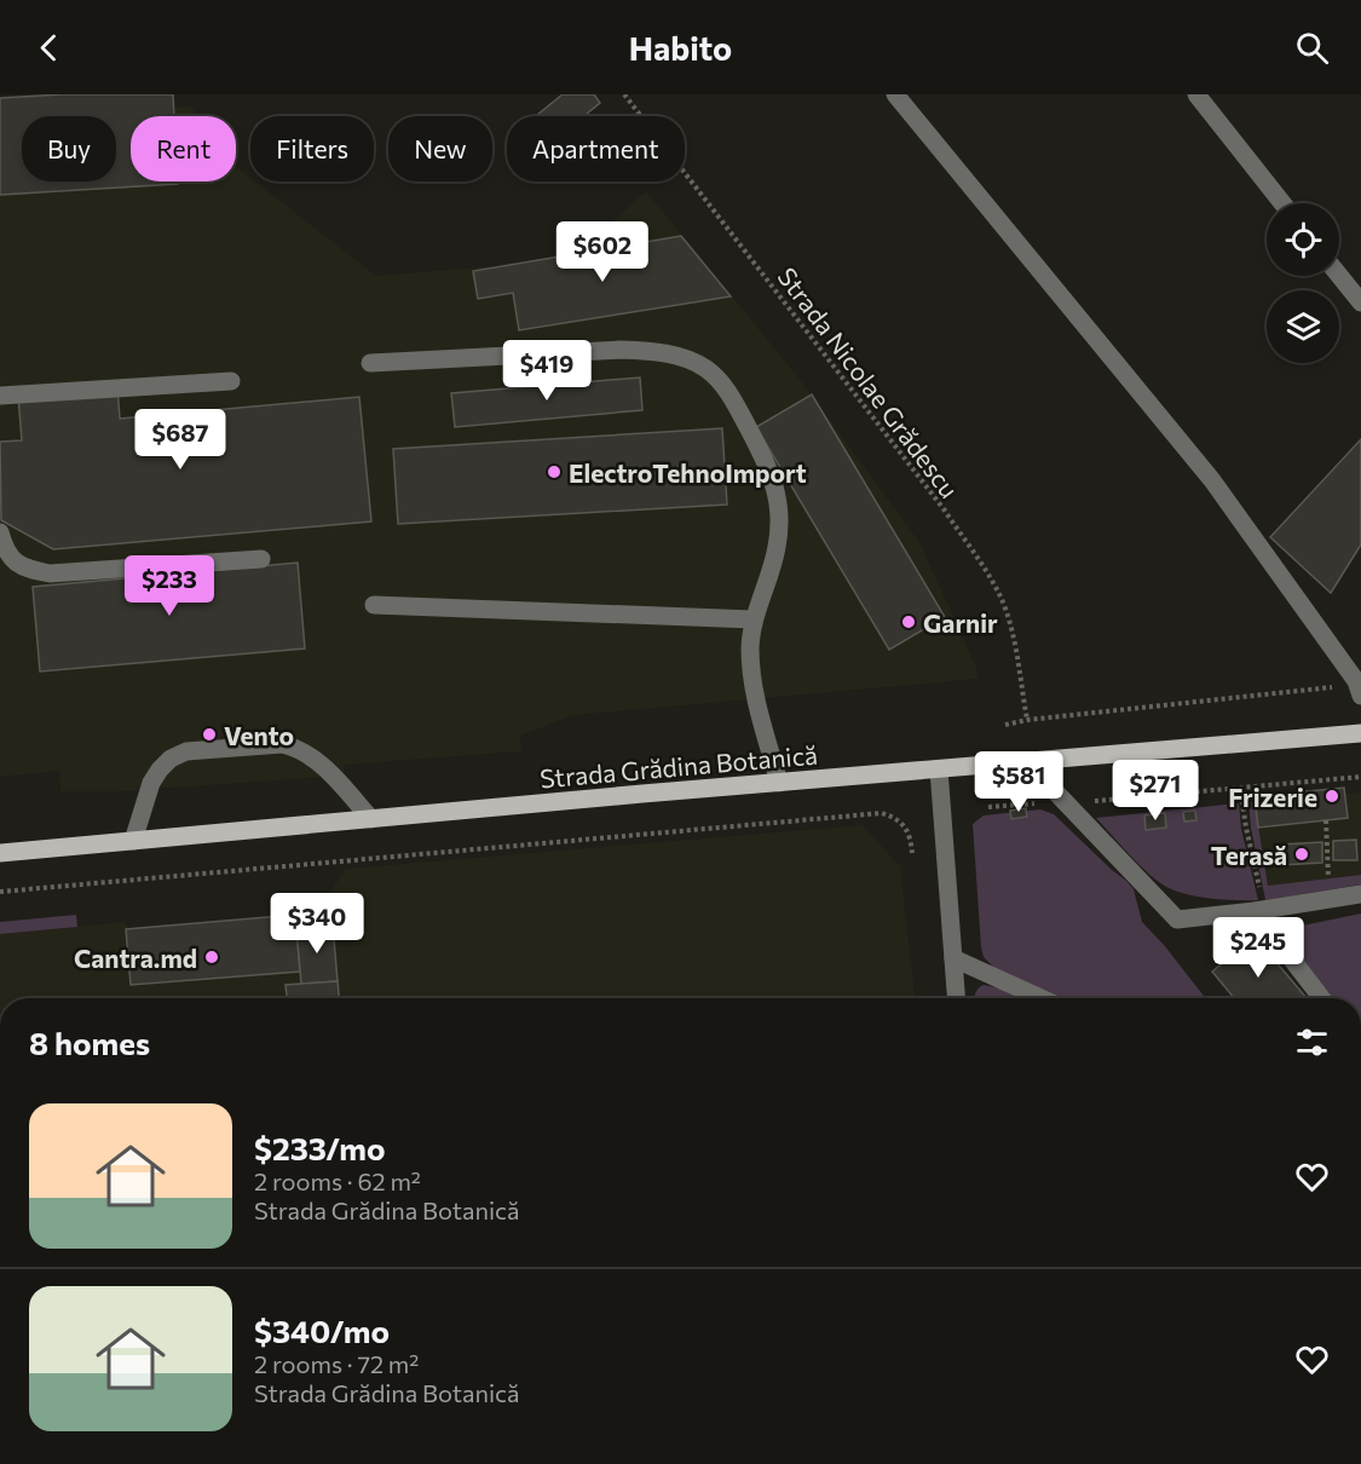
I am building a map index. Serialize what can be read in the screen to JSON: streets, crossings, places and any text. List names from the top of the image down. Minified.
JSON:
{"streets":{"main road":["Strada Grădina Botanică"],"path":["Strada Nicolae Grădescu"]},"places":["ElectroTehnoImport","Garnir","Vento","Frizerie","Terasă","Cantra.md"],"page":{"header":"Habito","chip":["Buy","Rent","Filters","New","Apartment"],"price":["$602","$419","$687","$233","$581","$271","$340","$245"],"heading":"8 homes","list":[{"name":"$233/mo","note":"2 rooms · 62 m² · Strada Grădina Botanică"},{"name":"$340/mo","note":"2 rooms · 72 m² · Strada Grădina Botanică"}]}}
